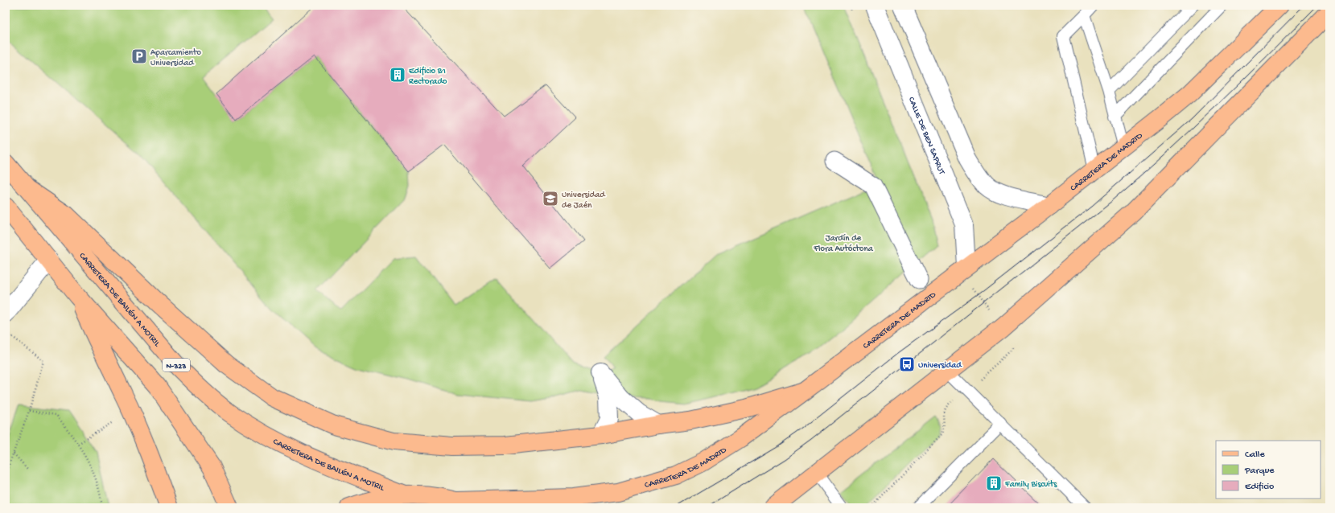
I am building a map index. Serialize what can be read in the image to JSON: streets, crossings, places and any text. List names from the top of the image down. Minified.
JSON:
{"streets":{"main road":["CARRETERA DE MADRID","CARRETERA DE BAILÉN A MOTRIL","N-323"],"street":["CALLE DE BEN SAPRUT"]},"crossings":[["CALLE DE BEN SAPRUT","CARRETERA DE MADRID"]],"parks":["Jardín de Flora Autóctona"],"places":{"parking":["Aparcamiento Universidad"],"building":["Edificio B1 Rectorado","Family Biscuits"],"school or university":["Universidad de Jaén"],"bus stop":["Universidad"]},"legend":["Calle","Parque","Edificio"]}
